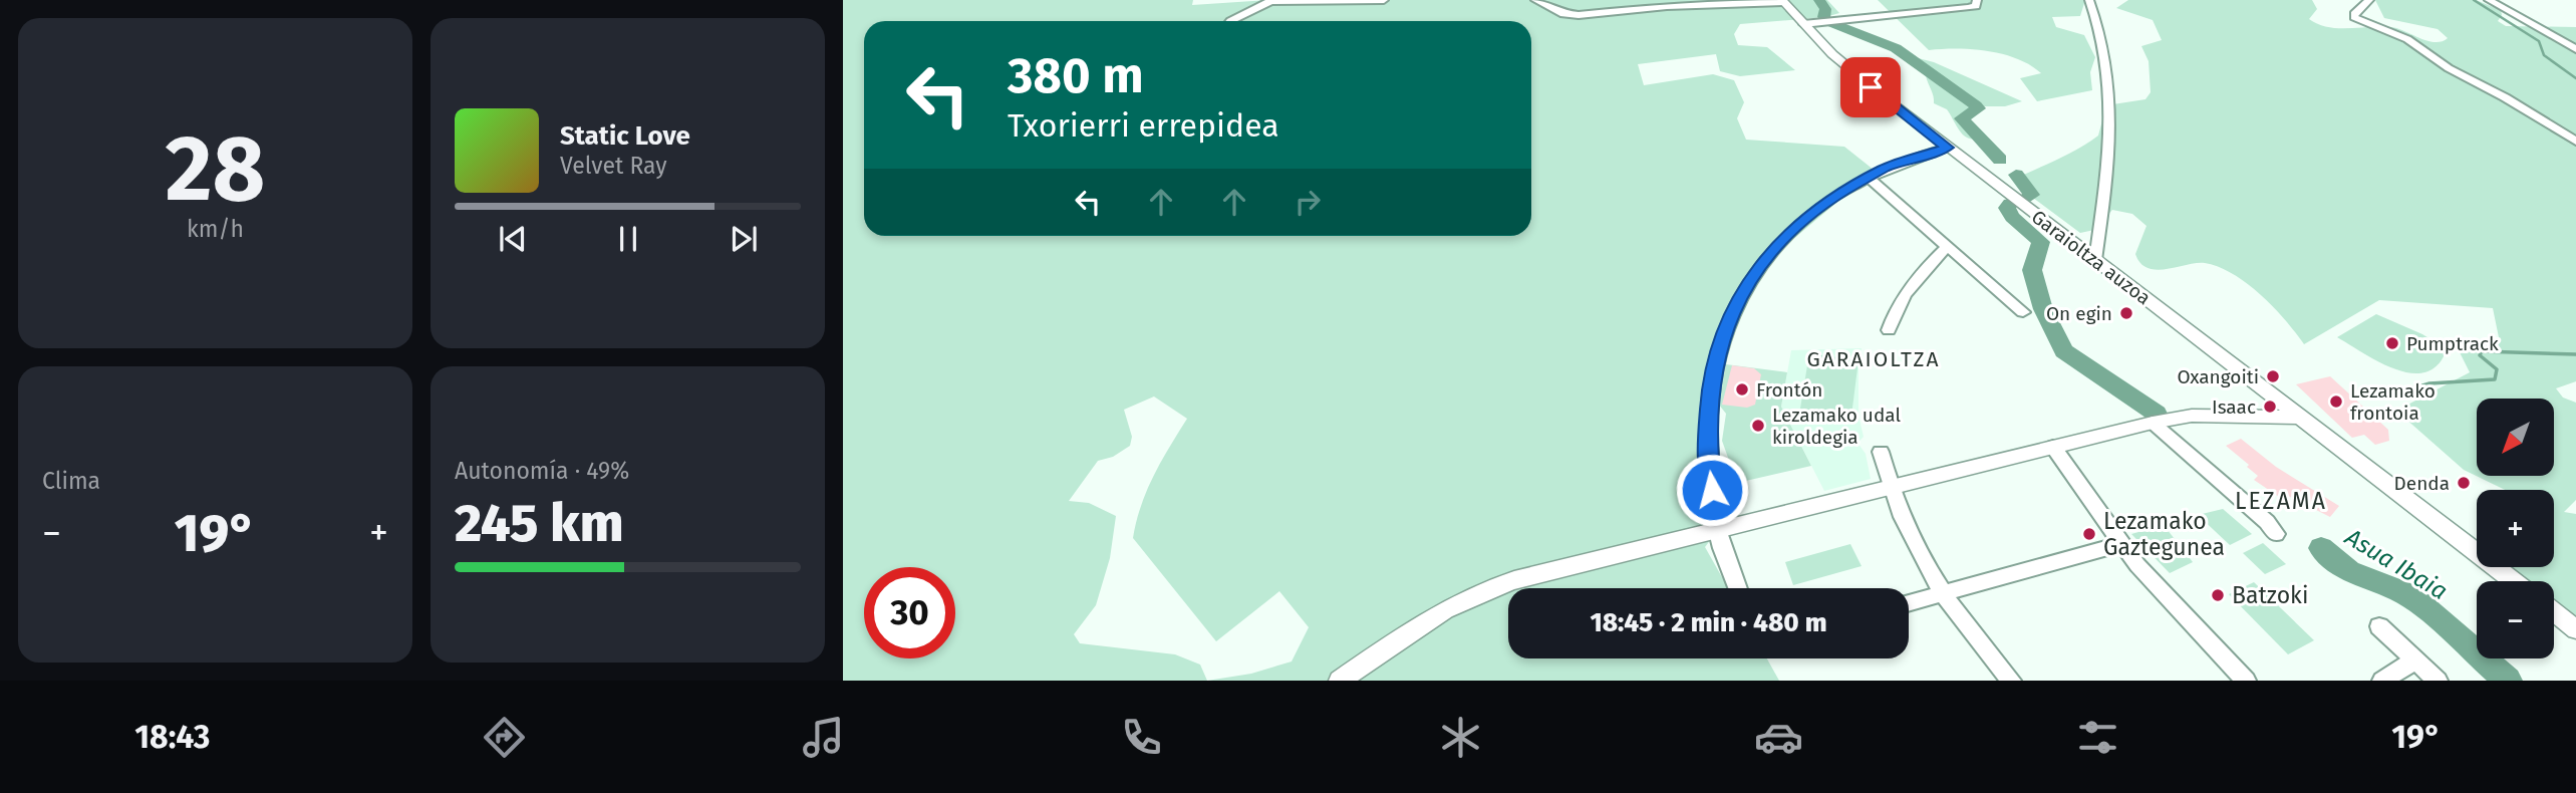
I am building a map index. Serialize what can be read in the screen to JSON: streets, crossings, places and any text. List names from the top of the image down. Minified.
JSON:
{"streets":{"street":["Garaioltza auzoa"]},"districts":["GARAIOLTZA","LEZAMA"],"water":["Asua Ibaia"],"places":["On egin","Pumptrack","Oxangoiti","Frontón","Lezamako frontoia","Isaac","Lezamako udal kiroldegia","Denda","Lezamako Gaztegunea","Batzoki"],"north":"bottom left","page":{"tile":[["28","km/h"],"Clima",["Autonomía · 49%","245 km"]],"turn":["380 m","Txorierri errepidea"],"song":["Static Love","Velvet Ray"],"map_buttons":["+","−"],"heat":["−","19°","+"],"limit":"30","trip":"18:45 · 2 min · 480 m","tabs":["18:43","19°"]}}
